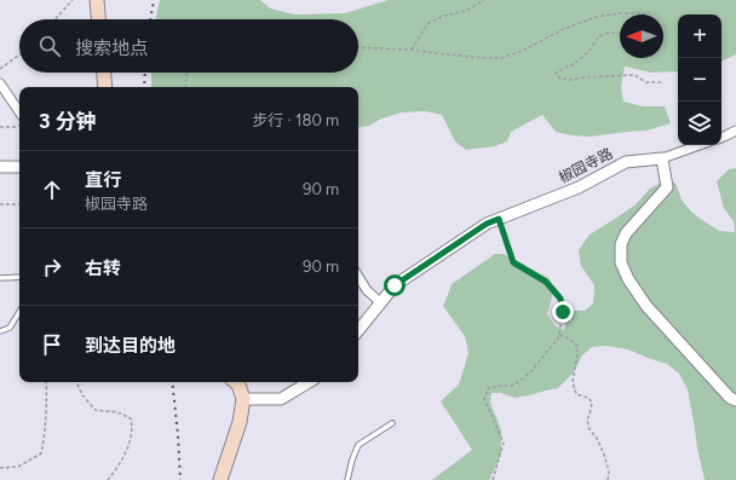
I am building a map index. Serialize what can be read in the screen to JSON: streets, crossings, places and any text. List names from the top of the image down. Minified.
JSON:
{"streets":{"street":["椒园寺路"]},"north":"left","page":{"map_buttons":["+","−"],"search":"搜索地点","heading":["3 分钟","步行 · 180 m"],"list":[["直行","椒园寺路","90 m"],["右转","90 m"],"到达目的地"]}}
